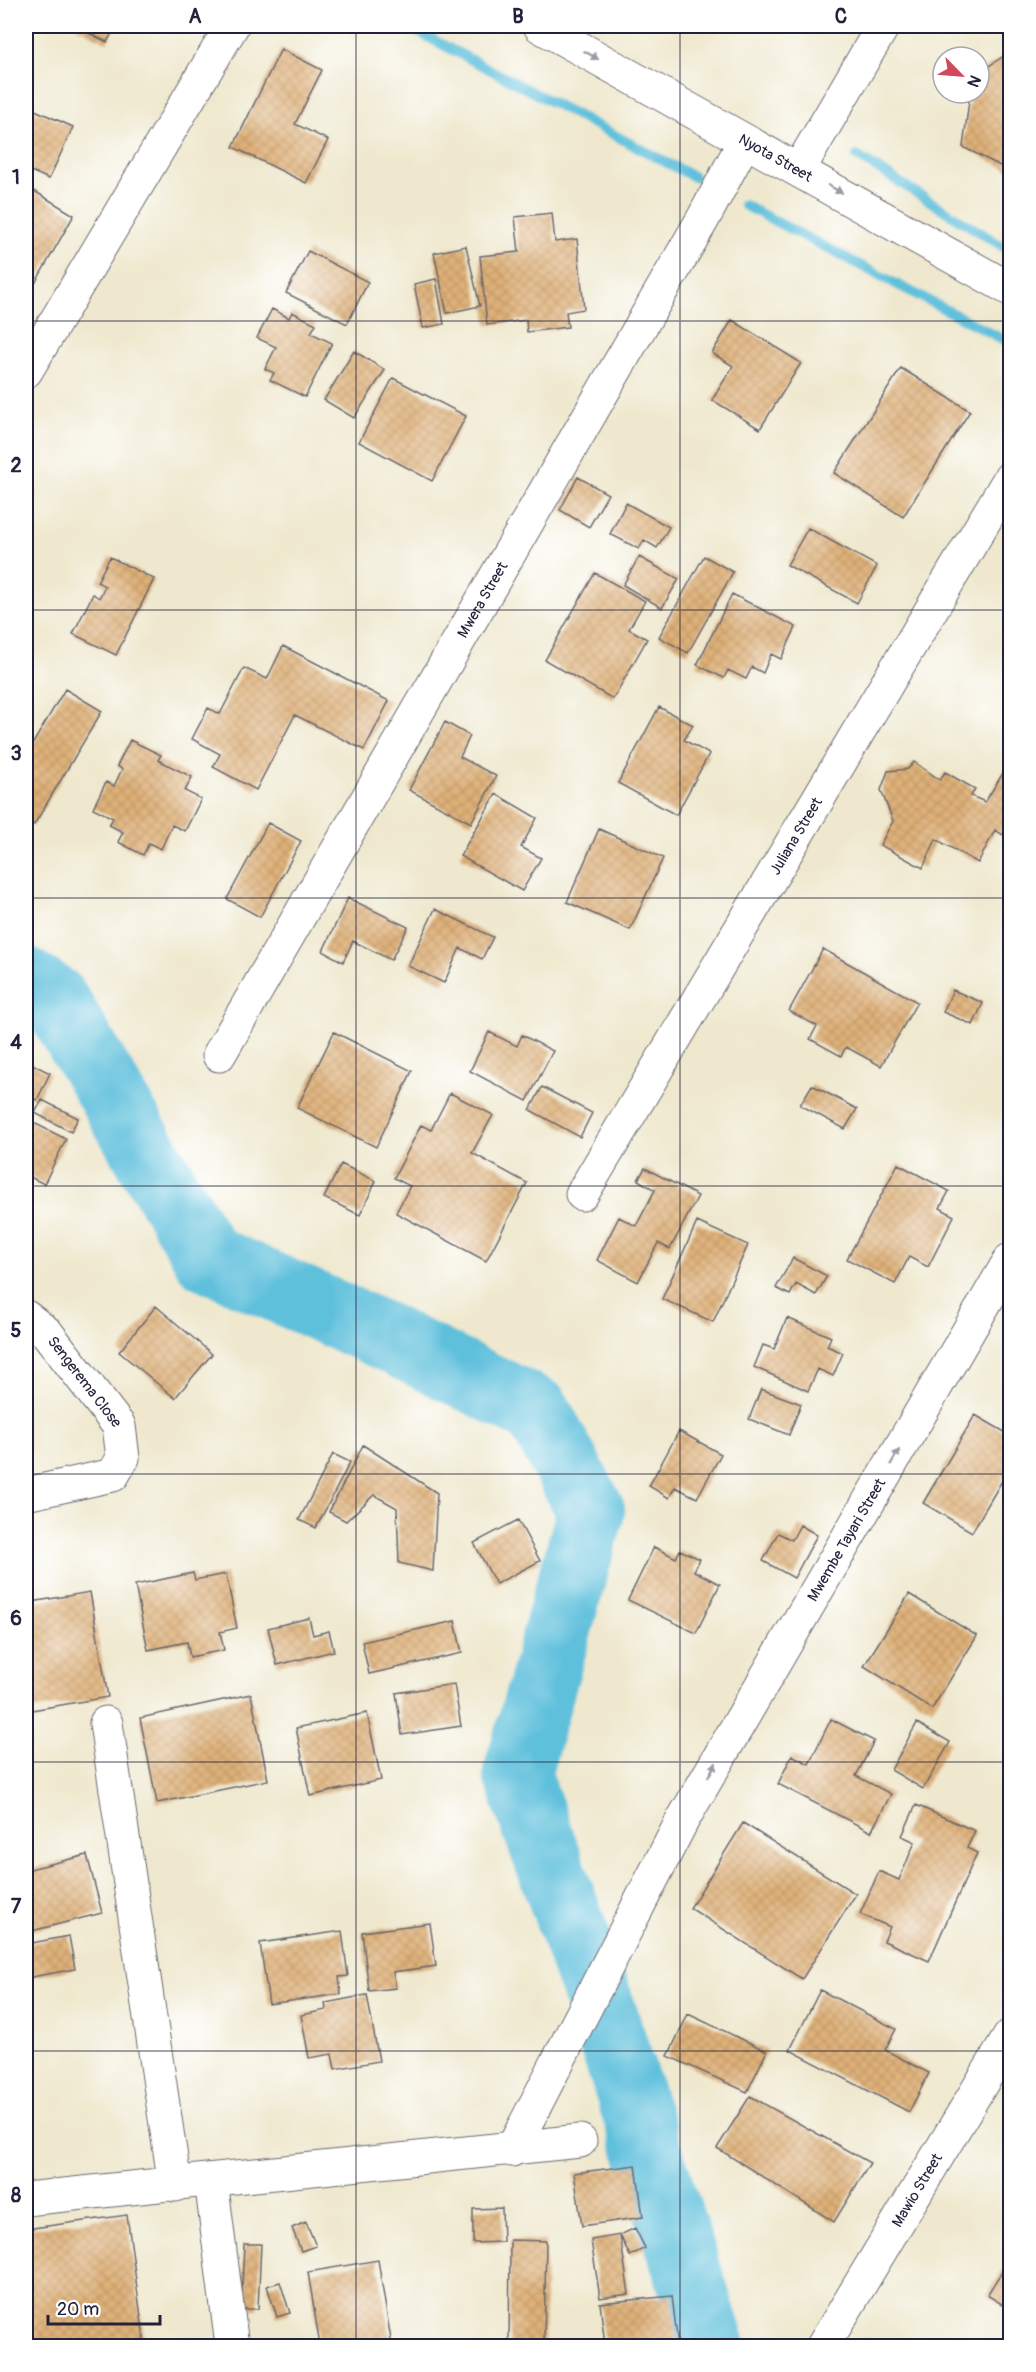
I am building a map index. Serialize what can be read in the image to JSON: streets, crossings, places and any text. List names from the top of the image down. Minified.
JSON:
{"streets":{"street":["Nyota Street","Mwera Street","Juliana Street","Sengerema Close","Mwembe Tayari Street","Mawio Street"]},"crossings":[["Nyota Street","Mwera Street"]],"one_way":["Nyota Street","Mwembe Tayari Street"],"scale_bar":"20 m","north":"bottom right","grid":{"columns":["A","B","C"],"rows":["1","2","3","4","5","6","7","8"]}}
